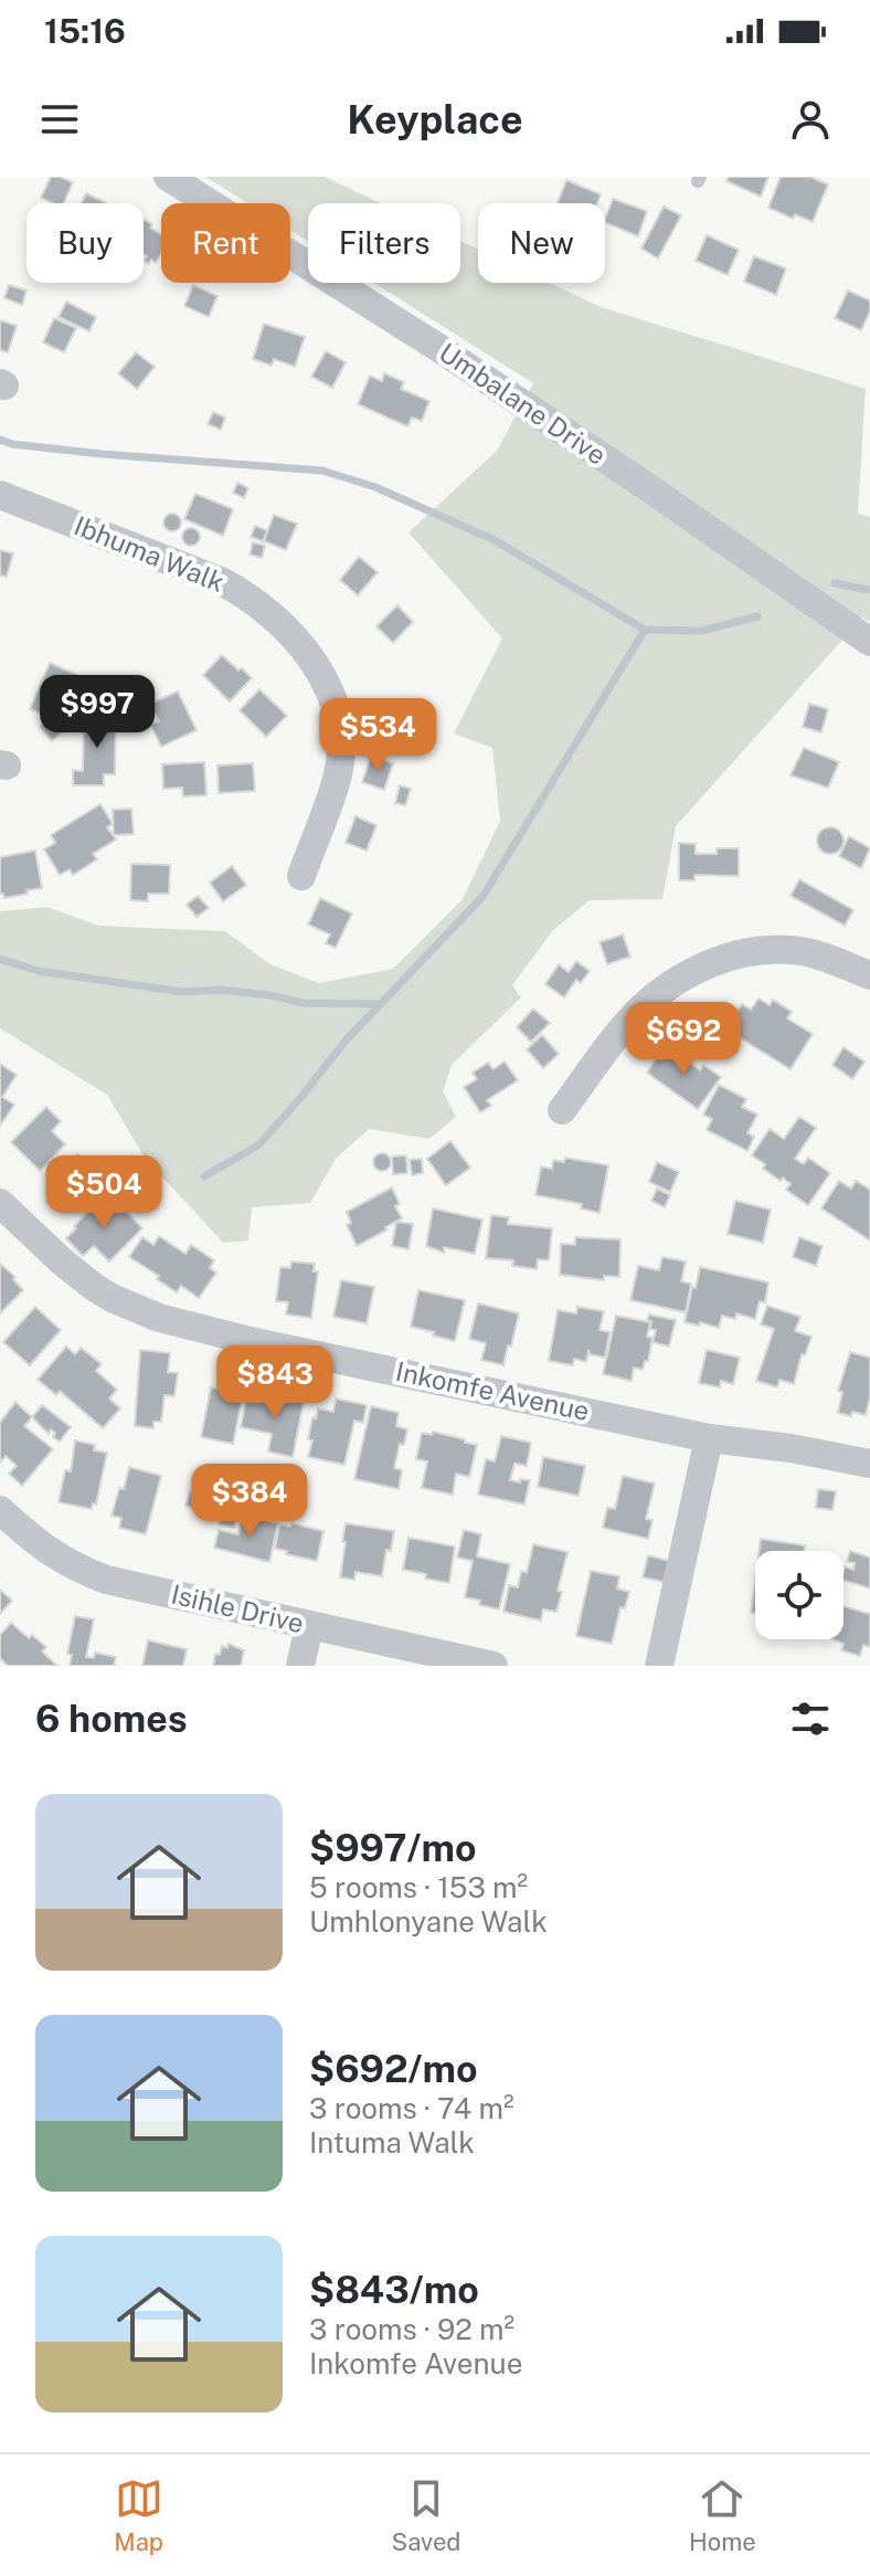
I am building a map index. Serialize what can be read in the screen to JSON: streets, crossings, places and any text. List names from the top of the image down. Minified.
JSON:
{"streets":{"street":["Umbalane Drive","Ibhuma Walk","Inkomfe Avenue","Isihle Drive"]},"page":{"status":"15:16","header":"Keyplace","chip":["Buy","Rent","Filters","New"],"price":["$997","$534","$692","$504","$843","$384"],"heading":"6 homes","list":[{"name":"$997/mo","note":"5 rooms · 153 m² · Umhlonyane Walk"},{"name":"$692/mo","note":"3 rooms · 74 m² · Intuma Walk"},{"name":"$843/mo","note":"3 rooms · 92 m² · Inkomfe Avenue"}],"tabs":["Map","Saved","Home"]}}
